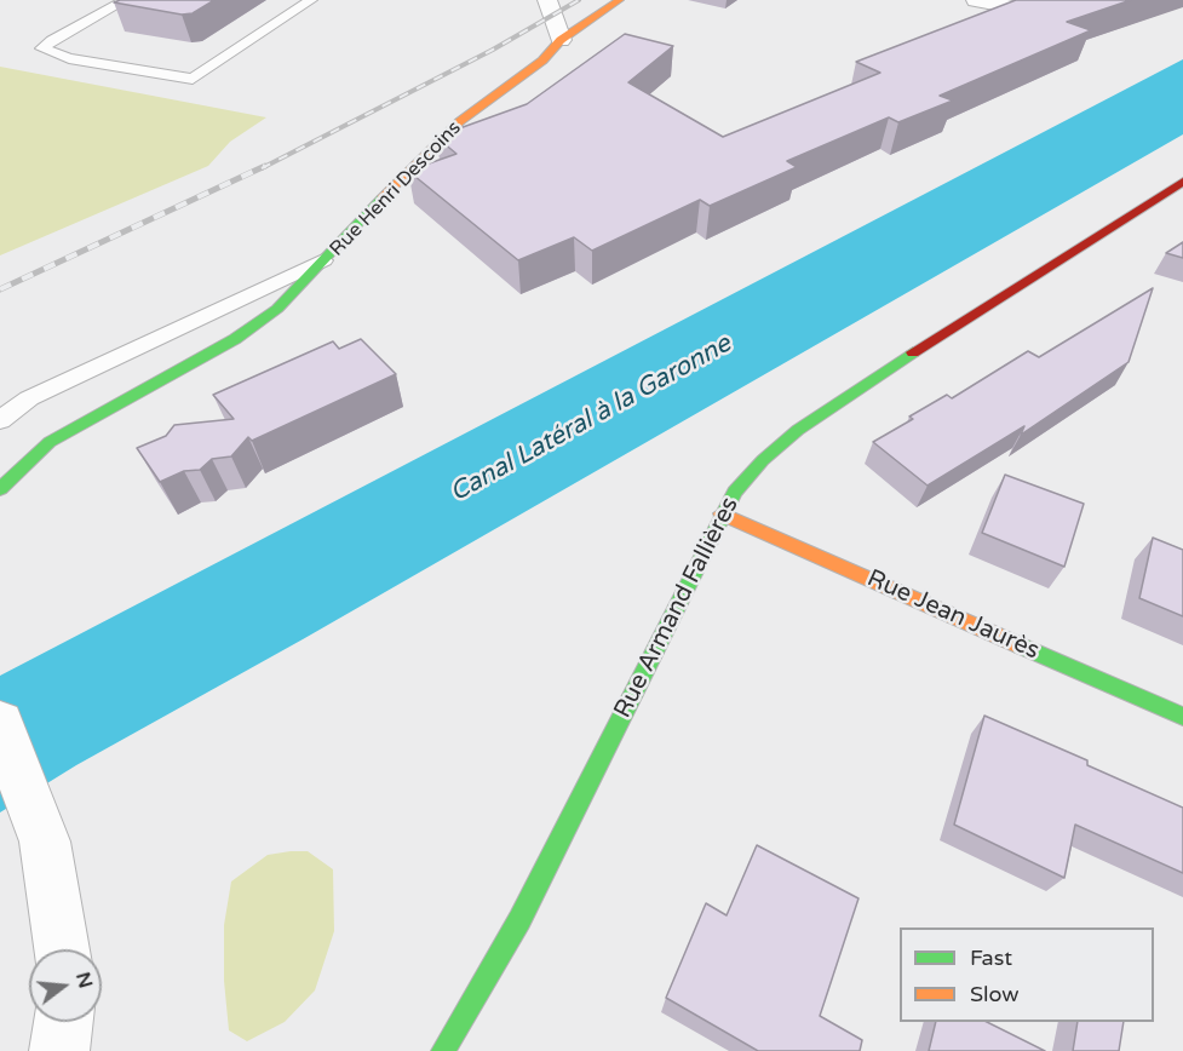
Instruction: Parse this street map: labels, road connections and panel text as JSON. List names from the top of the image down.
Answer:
{
  "streets": {
    "street": ["Rue Henri Descoins", "Rue Armand Fallières", "Rue Jean Jaurès"]
  },
  "crossings": [
    ["Rue Armand Fallières", "Rue Jean Jaurès"]
  ],
  "water": ["Canal Latéral à la Garonne"],
  "legend": ["Fast", "Slow"],
  "north": "right"
}
